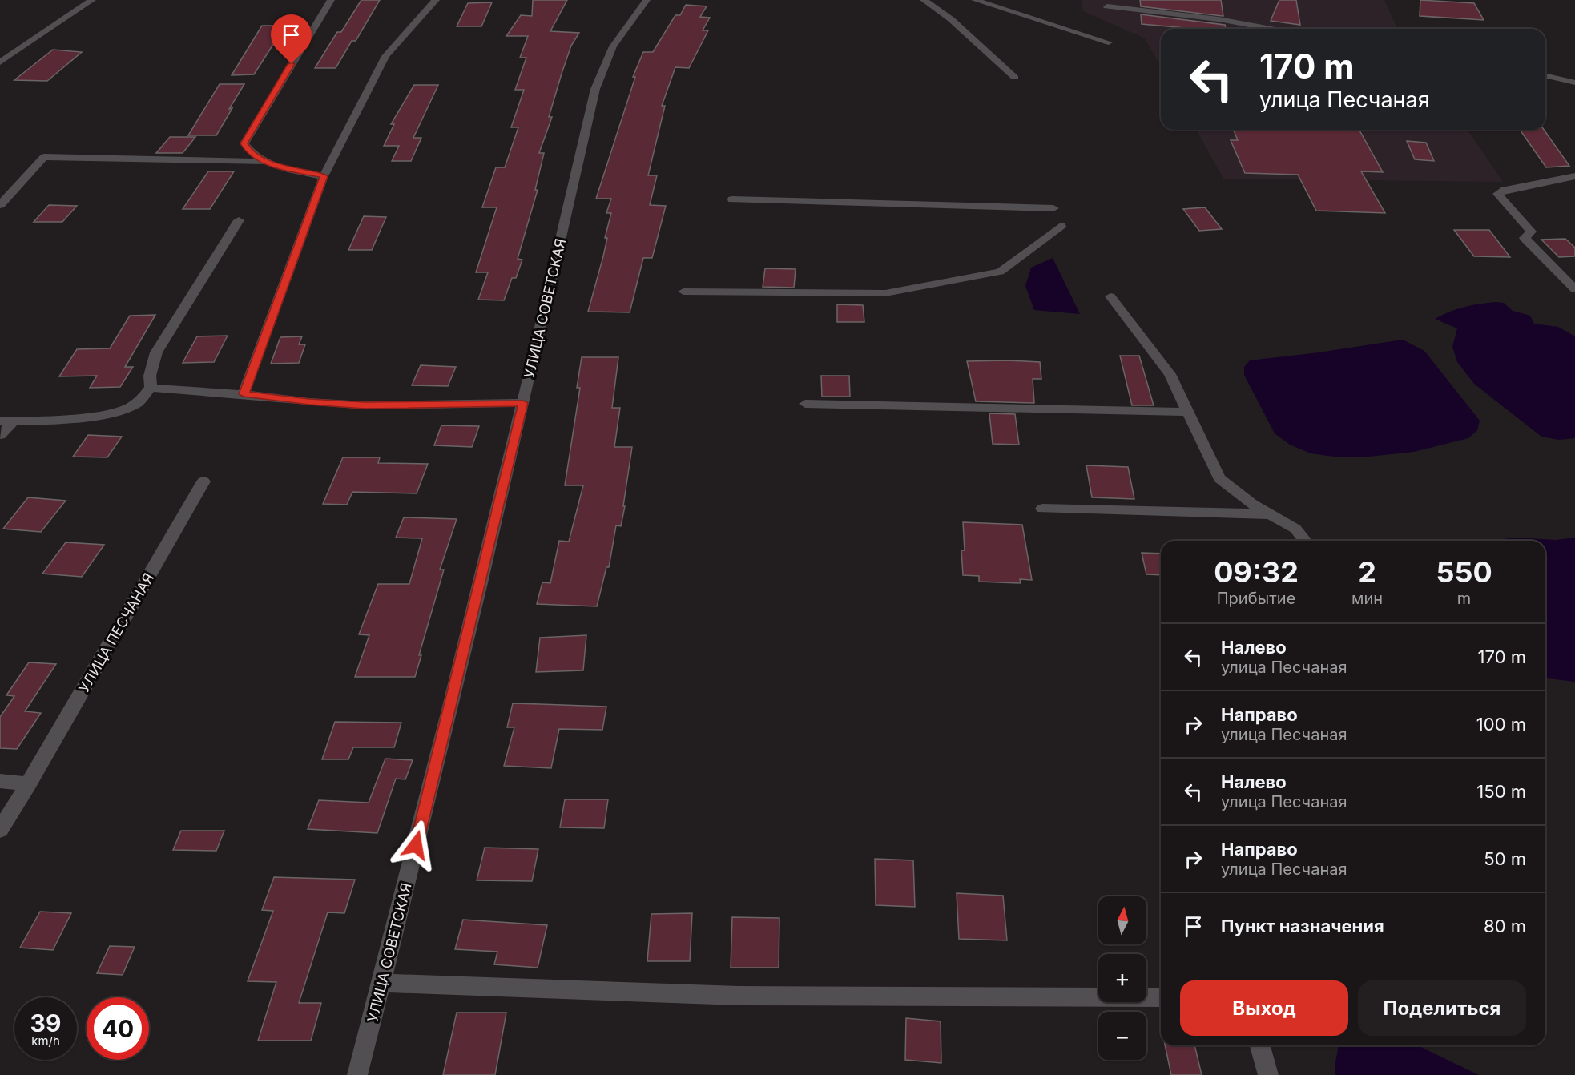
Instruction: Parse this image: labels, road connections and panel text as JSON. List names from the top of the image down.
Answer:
{
  "streets": {
    "street": ["УЛИЦА СОВЕТСКАЯ", "УЛИЦА ПЕСЧАНАЯ"]
  },
  "north": "top",
  "page": {
    "turn": ["170 m", "улица Песчаная"],
    "eta": [
      "09:32",
      "Прибытие",
      "2",
      "мин",
      "550",
      "m"
    ],
    "list": [
      {
        "name": "Налево",
        "note": "улица Песчаная",
        "value": "170 m"
      },
      {
        "name": "Направо",
        "note": "улица Песчаная",
        "value": "100 m"
      },
      {
        "name": "Налево",
        "note": "улица Песчаная",
        "value": "150 m"
      },
      {
        "name": "Направо",
        "note": "улица Песчаная",
        "value": "50 m"
      },
      {
        "name": "Пункт назначения",
        "value": "80 m"
      }
    ],
    "map_buttons": ["+", "−"],
    "buttons": ["Выход", "Поделиться"],
    "speed": "39 km/h",
    "limit": "40"
  }
}
